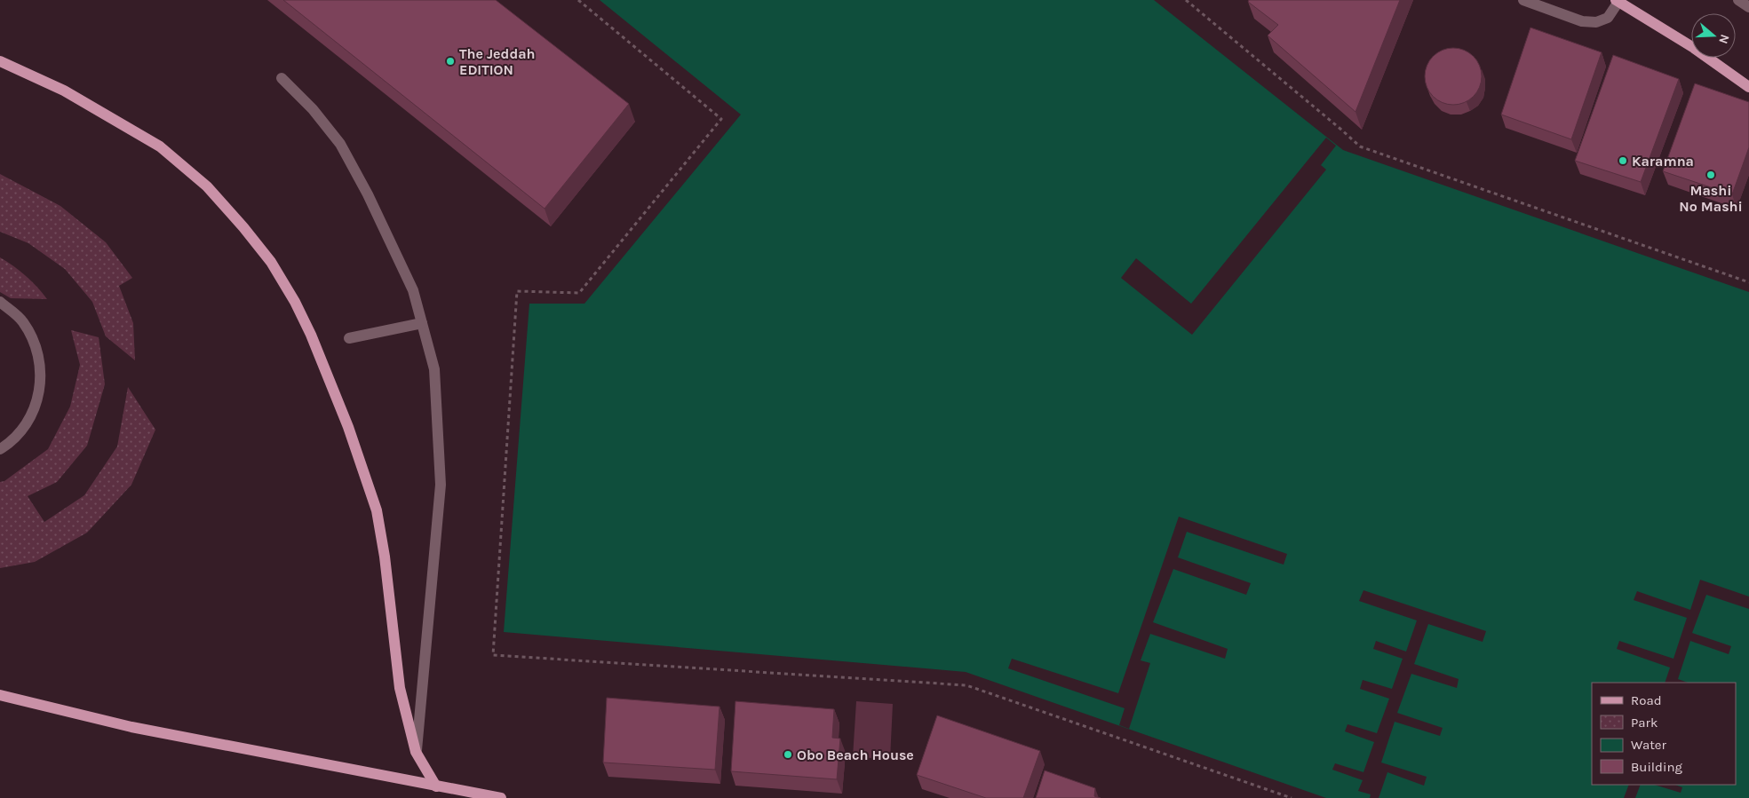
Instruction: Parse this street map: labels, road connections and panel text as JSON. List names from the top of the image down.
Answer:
{
  "places": [
    "The Jeddah EDITION",
    "Karamna",
    "Mashi No Mashi",
    "Obo Beach House"
  ],
  "legend": [
    "Road",
    "Park",
    "Water",
    "Building"
  ],
  "north": "right"
}
